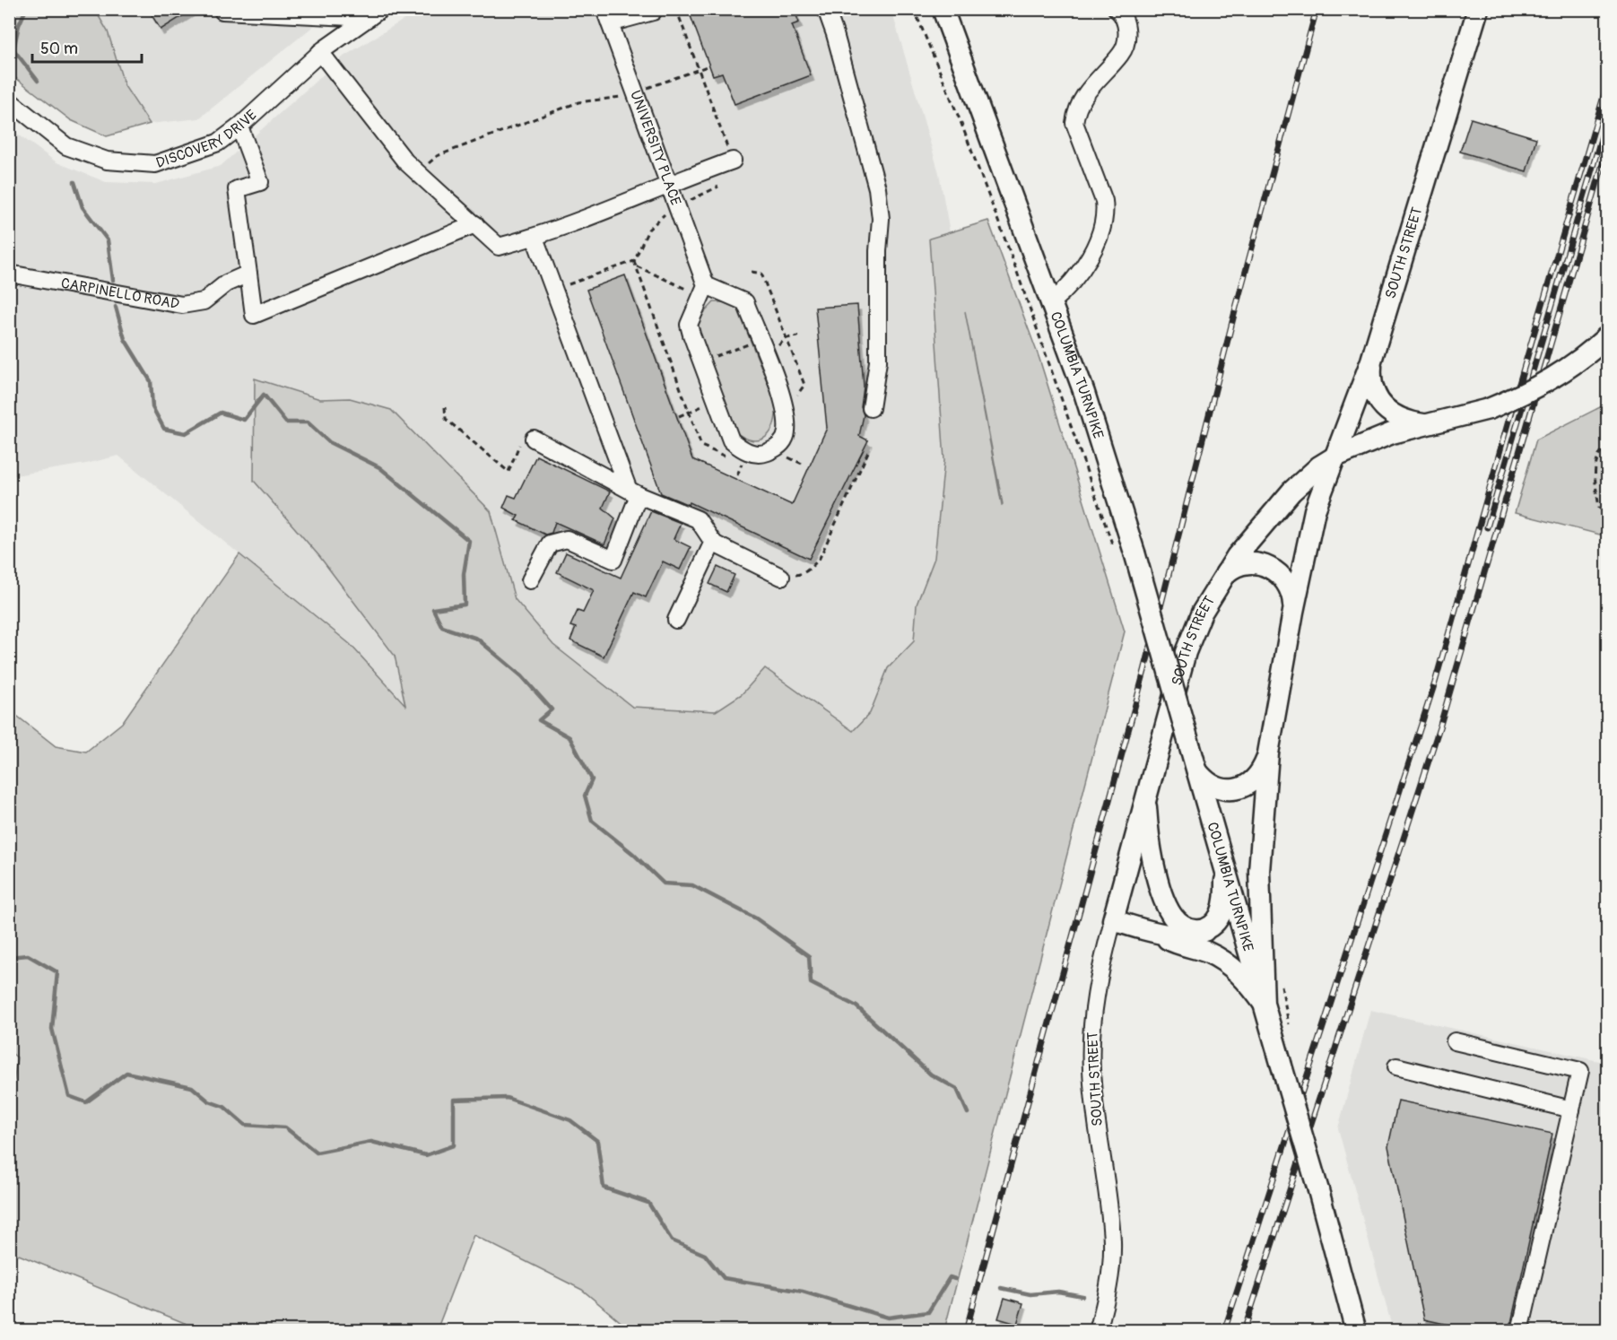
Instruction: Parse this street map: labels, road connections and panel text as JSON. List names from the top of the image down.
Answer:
{
  "streets": {
    "main road": ["SOUTH STREET", "COLUMBIA TURNPIKE"],
    "street": ["DISCOVERY DRIVE", "UNIVERSITY PLACE", "CARPINELLO ROAD"]
  },
  "scale_bar": "50 m"
}
